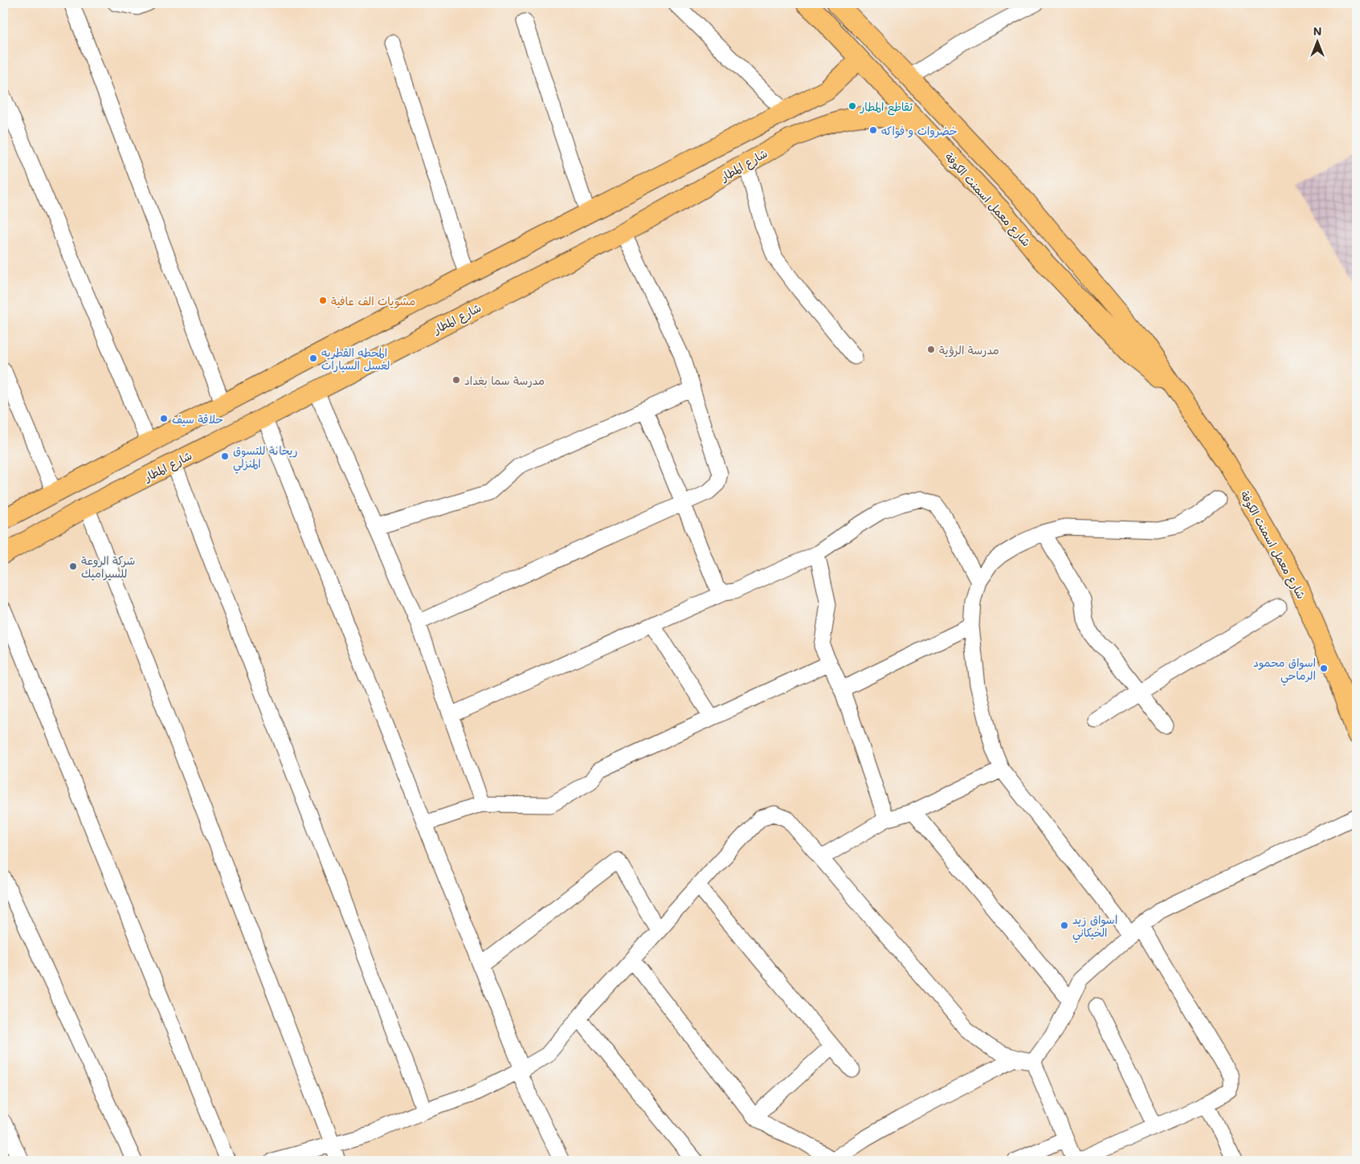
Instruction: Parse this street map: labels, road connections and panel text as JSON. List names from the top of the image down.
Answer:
{
  "streets": {
    "main road": ["شارع المطار", "شارع معمل اسمنت الكوفة"]
  },
  "crossings": [
    ["شارع المطار", "شارع معمل اسمنت الكوفة"]
  ],
  "places": [
    "تقاطع المطار",
    "خضروات و فواكه",
    "مشويات الف عافية",
    "مدرسة الرؤية",
    "المحطه القطريه لغسل السيارات",
    "مدرسة سما بغداد",
    "حلاقة سيف",
    "ريحانة للتسوق المنزلي",
    "شركة الروعة للسيراميك",
    "اسواق محمود الرماحي",
    "اسواق زيد الخيكاني"
  ],
  "north": "top"
}
